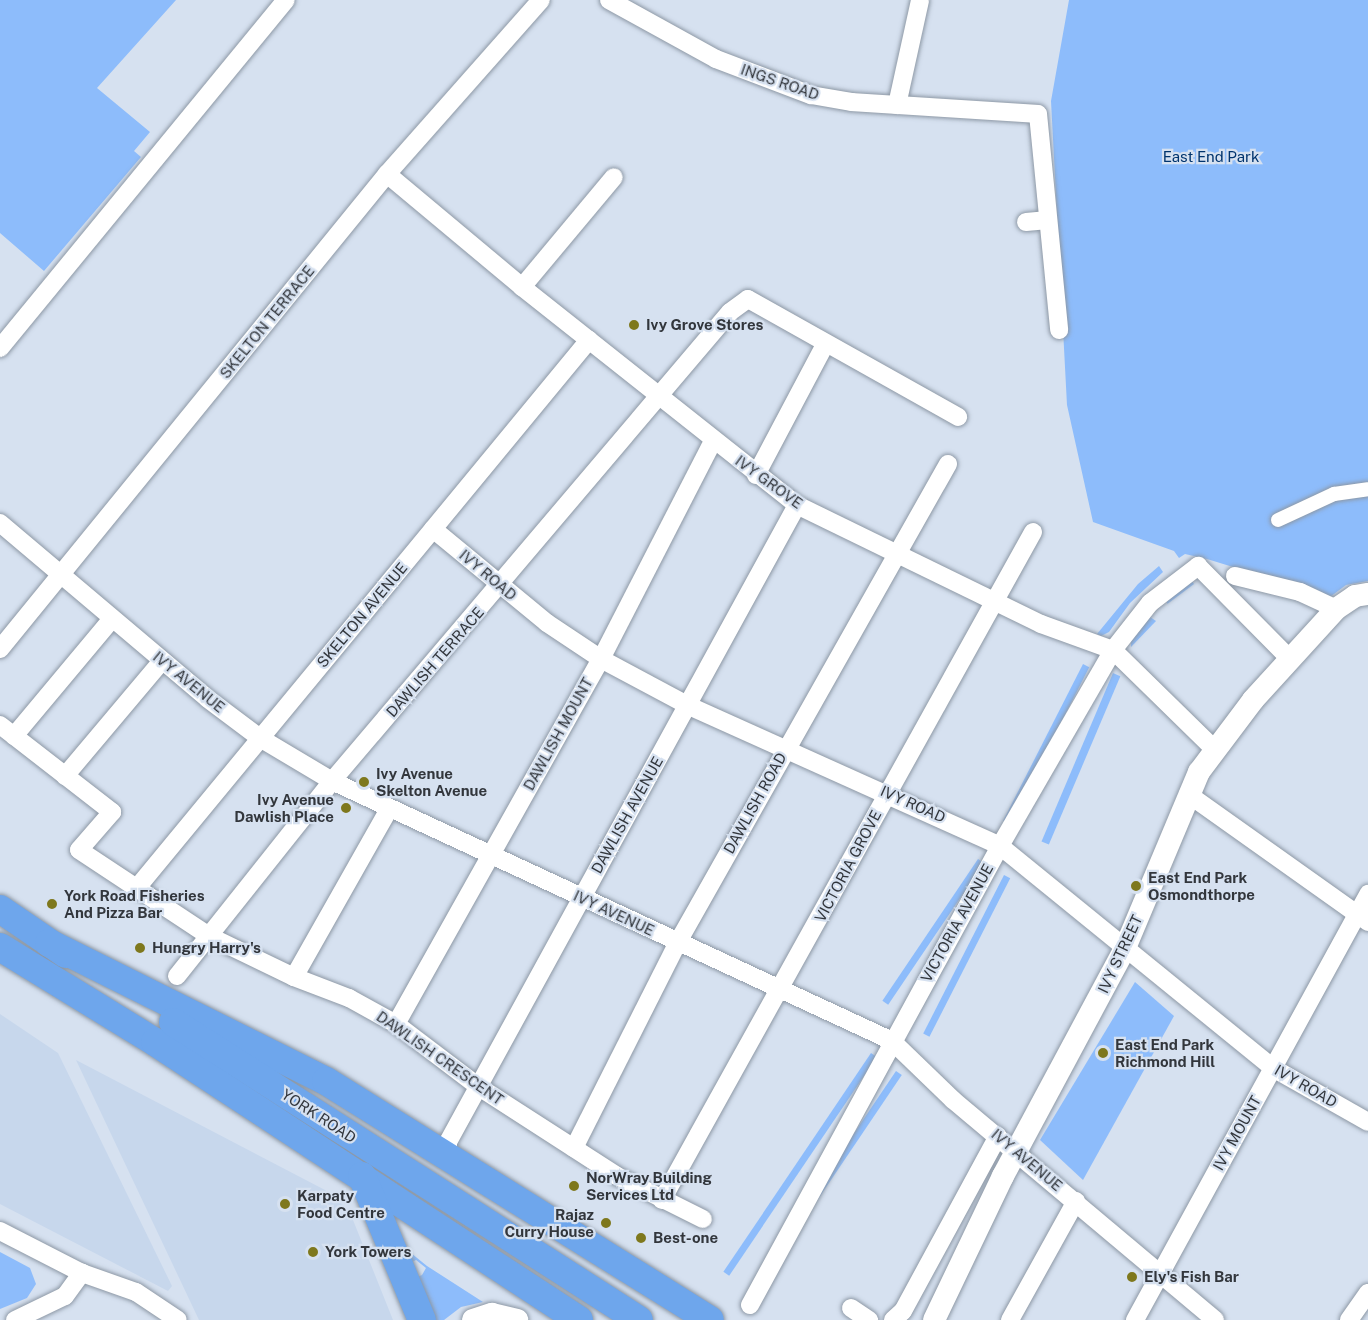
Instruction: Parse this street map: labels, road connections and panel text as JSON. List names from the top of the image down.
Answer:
{
  "streets": {
    "highway": ["YORK ROAD"],
    "street": [
      "INGS ROAD",
      "SKELTON TERRACE",
      "IVY GROVE",
      "IVY ROAD",
      "SKELTON AVENUE",
      "DAWLISH TERRACE",
      "IVY AVENUE",
      "DAWLISH MOUNT",
      "DAWLISH ROAD",
      "DAWLISH AVENUE",
      "VICTORIA GROVE",
      "VICTORIA AVENUE",
      "IVY STREET",
      "DAWLISH CRESCENT",
      "IVY MOUNT"
    ]
  },
  "crossings": [
    ["SKELTON TERRACE", "IVY GROVE"],
    ["SKELTON TERRACE", "IVY AVENUE"],
    ["IVY GROVE", "SKELTON AVENUE"],
    ["IVY GROVE", "DAWLISH TERRACE"],
    ["IVY GROVE", "DAWLISH MOUNT"],
    ["IVY GROVE", "DAWLISH ROAD"],
    ["IVY GROVE", "DAWLISH AVENUE"],
    ["IVY GROVE", "VICTORIA GROVE"],
    ["IVY GROVE", "VICTORIA AVENUE"],
    ["IVY GROVE", "IVY STREET"],
    ["IVY ROAD", "SKELTON AVENUE"],
    ["IVY ROAD", "DAWLISH TERRACE"],
    ["IVY ROAD", "DAWLISH MOUNT"],
    ["IVY ROAD", "DAWLISH ROAD"],
    ["IVY ROAD", "DAWLISH AVENUE"],
    ["IVY ROAD", "VICTORIA GROVE"],
    ["IVY ROAD", "VICTORIA AVENUE"],
    ["IVY ROAD", "IVY STREET"],
    ["IVY ROAD", "IVY MOUNT"],
    ["SKELTON AVENUE", "IVY AVENUE"],
    ["SKELTON AVENUE", "DAWLISH CRESCENT"],
    ["DAWLISH TERRACE", "IVY AVENUE"],
    ["DAWLISH TERRACE", "DAWLISH CRESCENT"],
    ["IVY AVENUE", "DAWLISH MOUNT"],
    ["IVY AVENUE", "DAWLISH ROAD"],
    ["IVY AVENUE", "DAWLISH AVENUE"],
    ["IVY AVENUE", "VICTORIA GROVE"],
    ["IVY AVENUE", "VICTORIA AVENUE"],
    ["IVY AVENUE", "IVY STREET"],
    ["IVY AVENUE", "IVY MOUNT"],
    ["DAWLISH MOUNT", "DAWLISH CRESCENT"],
    ["DAWLISH ROAD", "DAWLISH CRESCENT"],
    ["DAWLISH AVENUE", "DAWLISH CRESCENT"],
    ["VICTORIA GROVE", "DAWLISH CRESCENT"],
    ["VICTORIA AVENUE", "IVY STREET"]
  ],
  "parks": ["East End Park"],
  "places": [
    "Ivy Grove Stores",
    "Ivy Avenue Skelton Avenue",
    "Ivy Avenue Dawlish Place",
    "East End Park Osmondthorpe",
    "York Road Fisheries And Pizza Bar",
    "Hungry Harry's",
    "East End Park Richmond Hill",
    "NorWray Building Services Ltd",
    "Karpaty Food Centre",
    "Rajaz Curry House",
    "Best-one",
    "York Towers",
    "Ely's Fish Bar"
  ]
}
